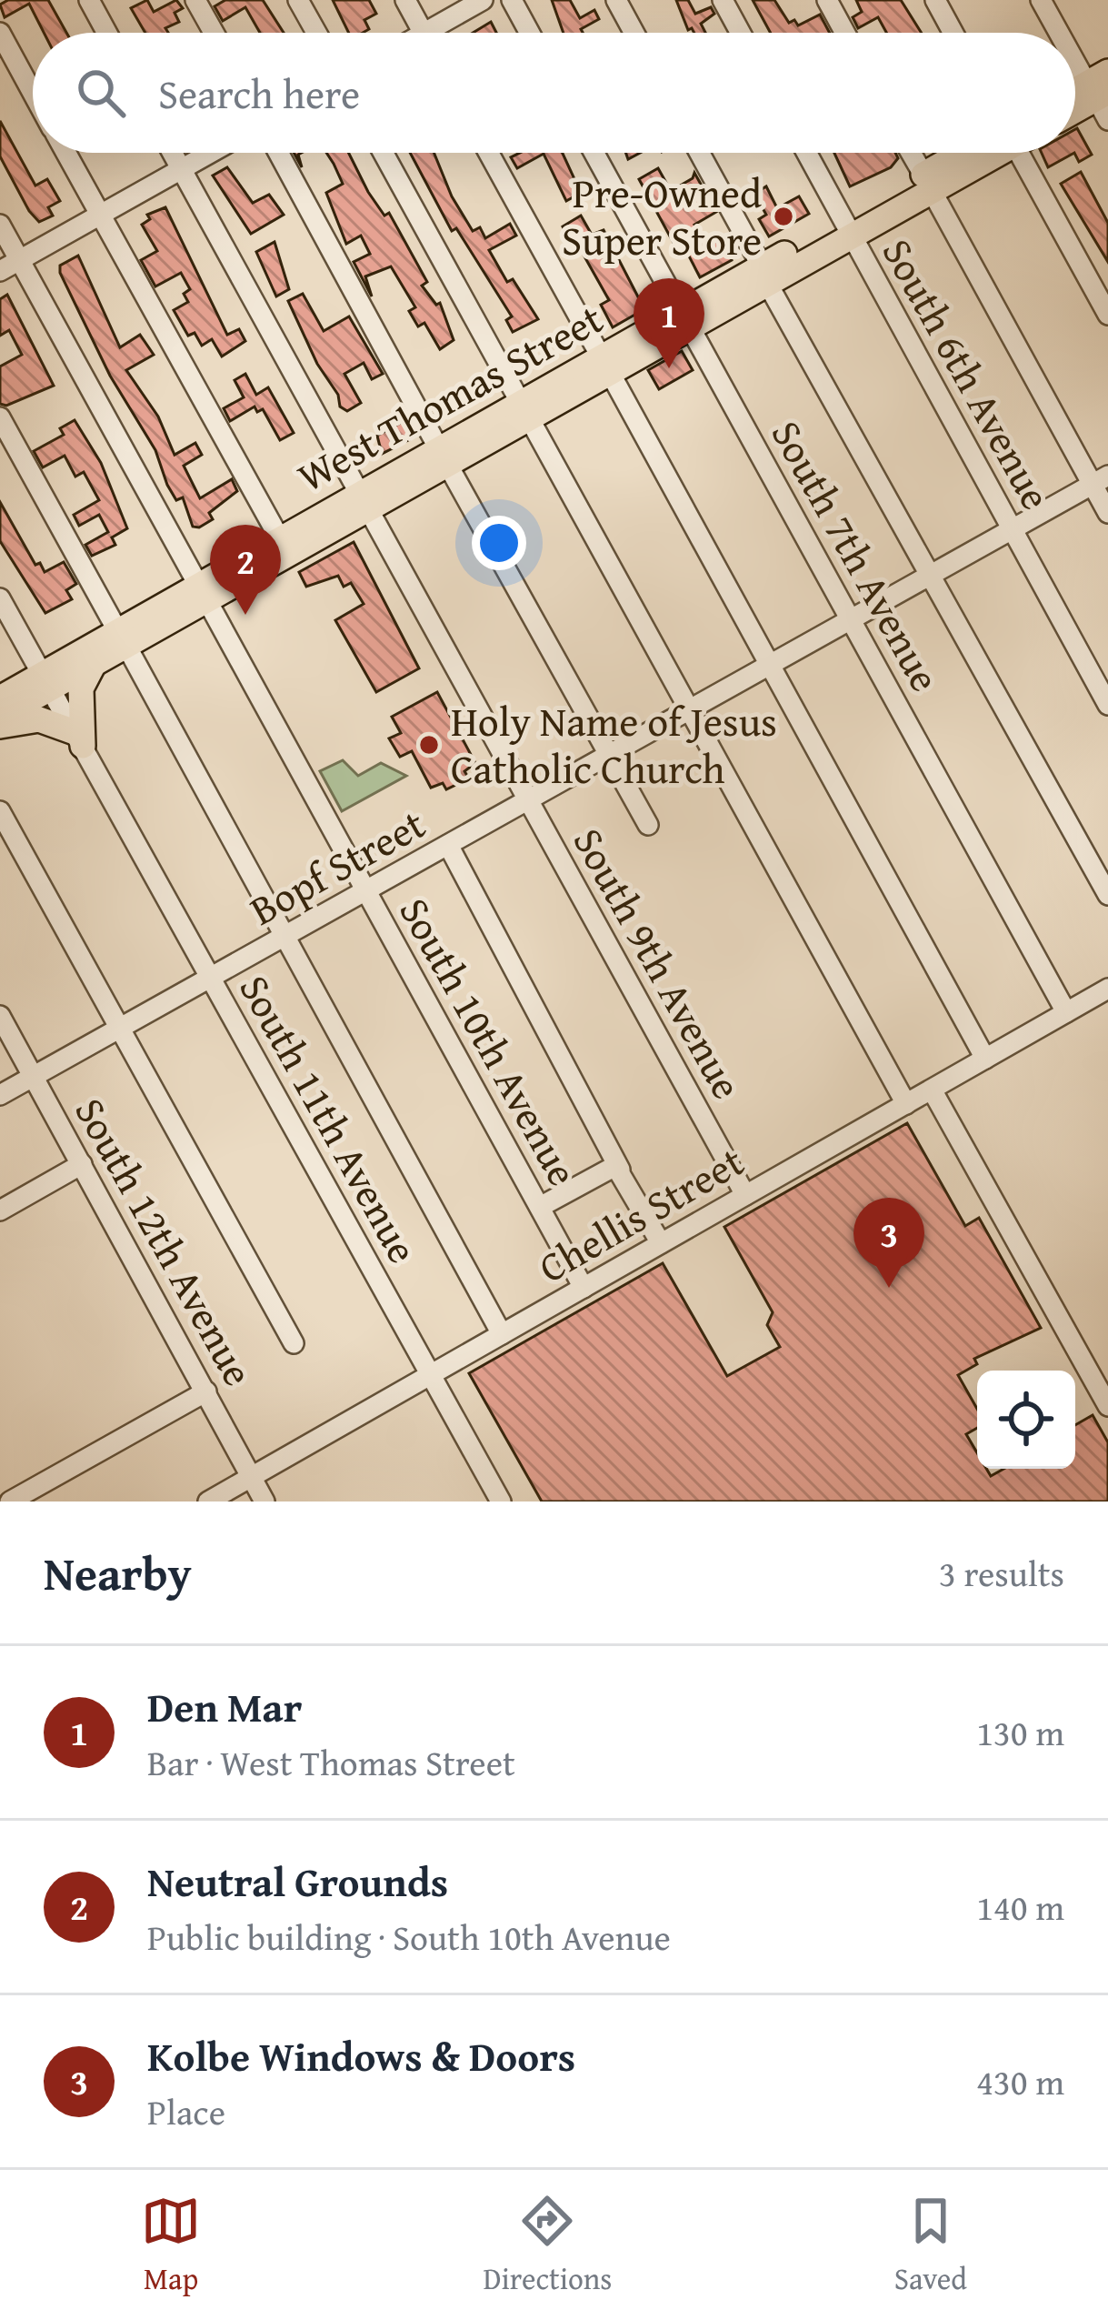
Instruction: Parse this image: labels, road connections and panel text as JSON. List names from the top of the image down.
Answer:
{
  "streets": {
    "main road": ["West Thomas Street"],
    "street": [
      "South 6th Avenue",
      "South 7th Avenue",
      "Bopf Street",
      "South 9th Avenue",
      "South 10th Avenue",
      "South 11th Avenue",
      "Chellis Street",
      "South 12th Avenue"
    ]
  },
  "crossings": [
    ["South 6th Avenue", "West Thomas Street"],
    ["South 6th Avenue", "Bopf Street"],
    ["West Thomas Street", "South 7th Avenue"],
    ["West Thomas Street", "South 9th Avenue"],
    ["West Thomas Street", "South 10th Avenue"],
    ["West Thomas Street", "South 11th Avenue"],
    ["South 7th Avenue", "Bopf Street"],
    ["South 7th Avenue", "Chellis Street"],
    ["Bopf Street", "South 9th Avenue"],
    ["Bopf Street", "South 10th Avenue"],
    ["Bopf Street", "South 11th Avenue"],
    ["Bopf Street", "South 12th Avenue"],
    ["South 9th Avenue", "Chellis Street"],
    ["South 10th Avenue", "Chellis Street"],
    ["South 11th Avenue", "Chellis Street"],
    ["Chellis Street", "South 12th Avenue"]
  ],
  "places": ["Pre-Owned Super Store", "Holy Name of Jesus Catholic Church"],
  "page": {
    "search": "Search here",
    "pins": ["1", "2", "3"],
    "heading": ["Nearby", "3 results"],
    "list": [
      {
        "mark": "1",
        "name": "Den Mar",
        "note": "Bar · West Thomas Street",
        "value": "130 m"
      },
      {
        "mark": "2",
        "name": "Neutral Grounds",
        "note": "Public building · South 10th Avenue",
        "value": "140 m"
      },
      {
        "mark": "3",
        "name": "Kolbe Windows & Doors",
        "note": "Place",
        "value": "430 m"
      }
    ],
    "nav": ["Map", "Directions", "Saved"]
  }
}
